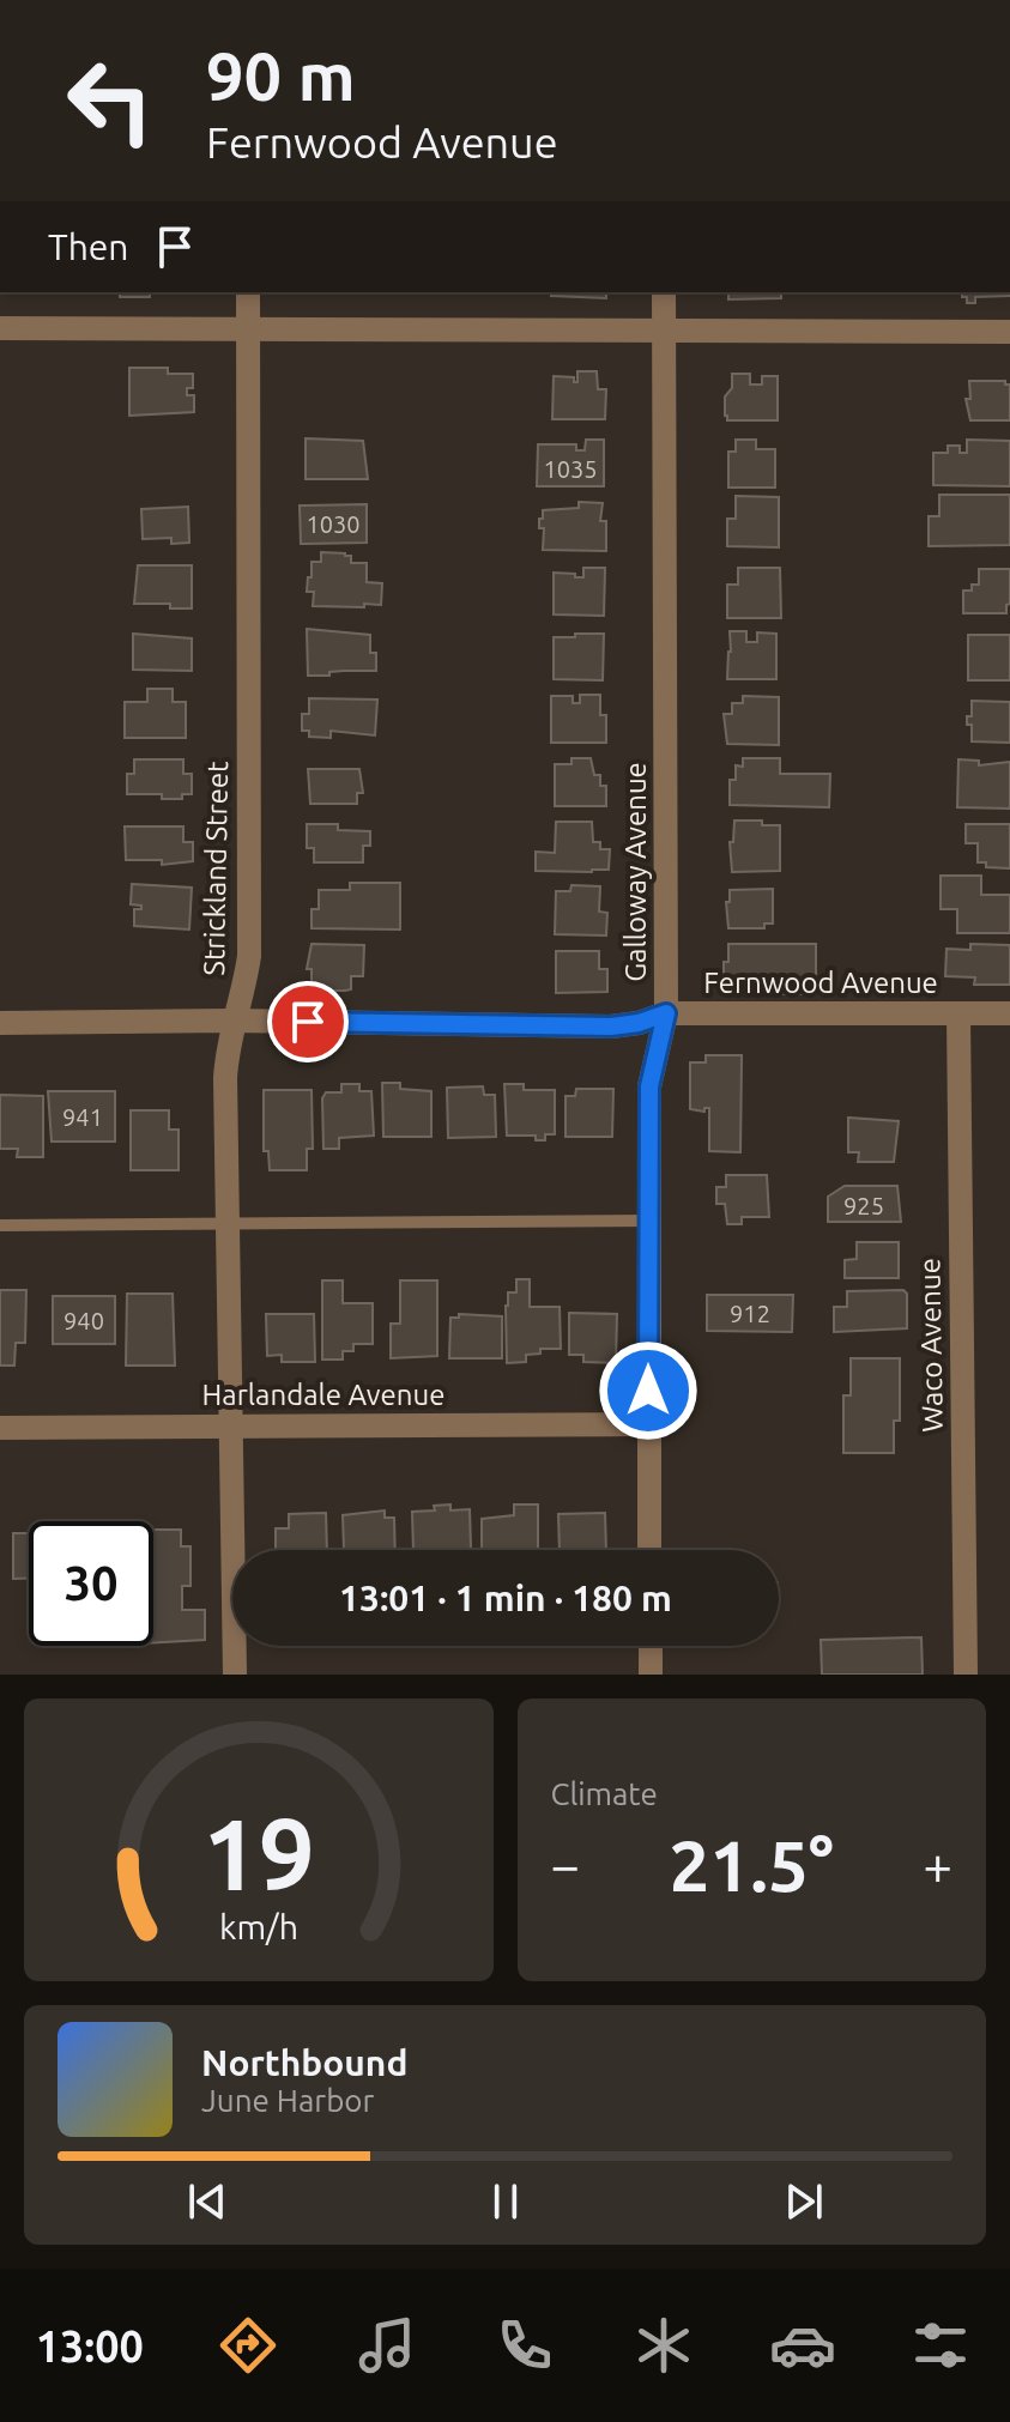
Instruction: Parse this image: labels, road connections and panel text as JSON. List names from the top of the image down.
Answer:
{
  "streets": {
    "street": [
      "Strickland Street",
      "Galloway Avenue",
      "Fernwood Avenue",
      "Waco Avenue",
      "Harlandale Avenue"
    ]
  },
  "crossings": [
    ["Strickland Street", "Fernwood Avenue"],
    ["Strickland Street", "Harlandale Avenue"],
    ["Galloway Avenue", "Fernwood Avenue"],
    ["Galloway Avenue", "Harlandale Avenue"],
    ["Fernwood Avenue", "Waco Avenue"]
  ],
  "house_numbers": [
    "1035",
    "1030",
    "941",
    "925",
    "912",
    "940"
  ],
  "page": {
    "turn": ["90 m", "Fernwood Avenue"],
    "then": "Then",
    "limit": "30",
    "trip": "13:01 · 1 min · 180 m",
    "tile": "Climate",
    "heat": ["−", "21.5°", "+"],
    "song": ["Northbound", "June Harbor"],
    "tabs": "13:00",
    "gauge": ["19", "km/h"]
  }
}
